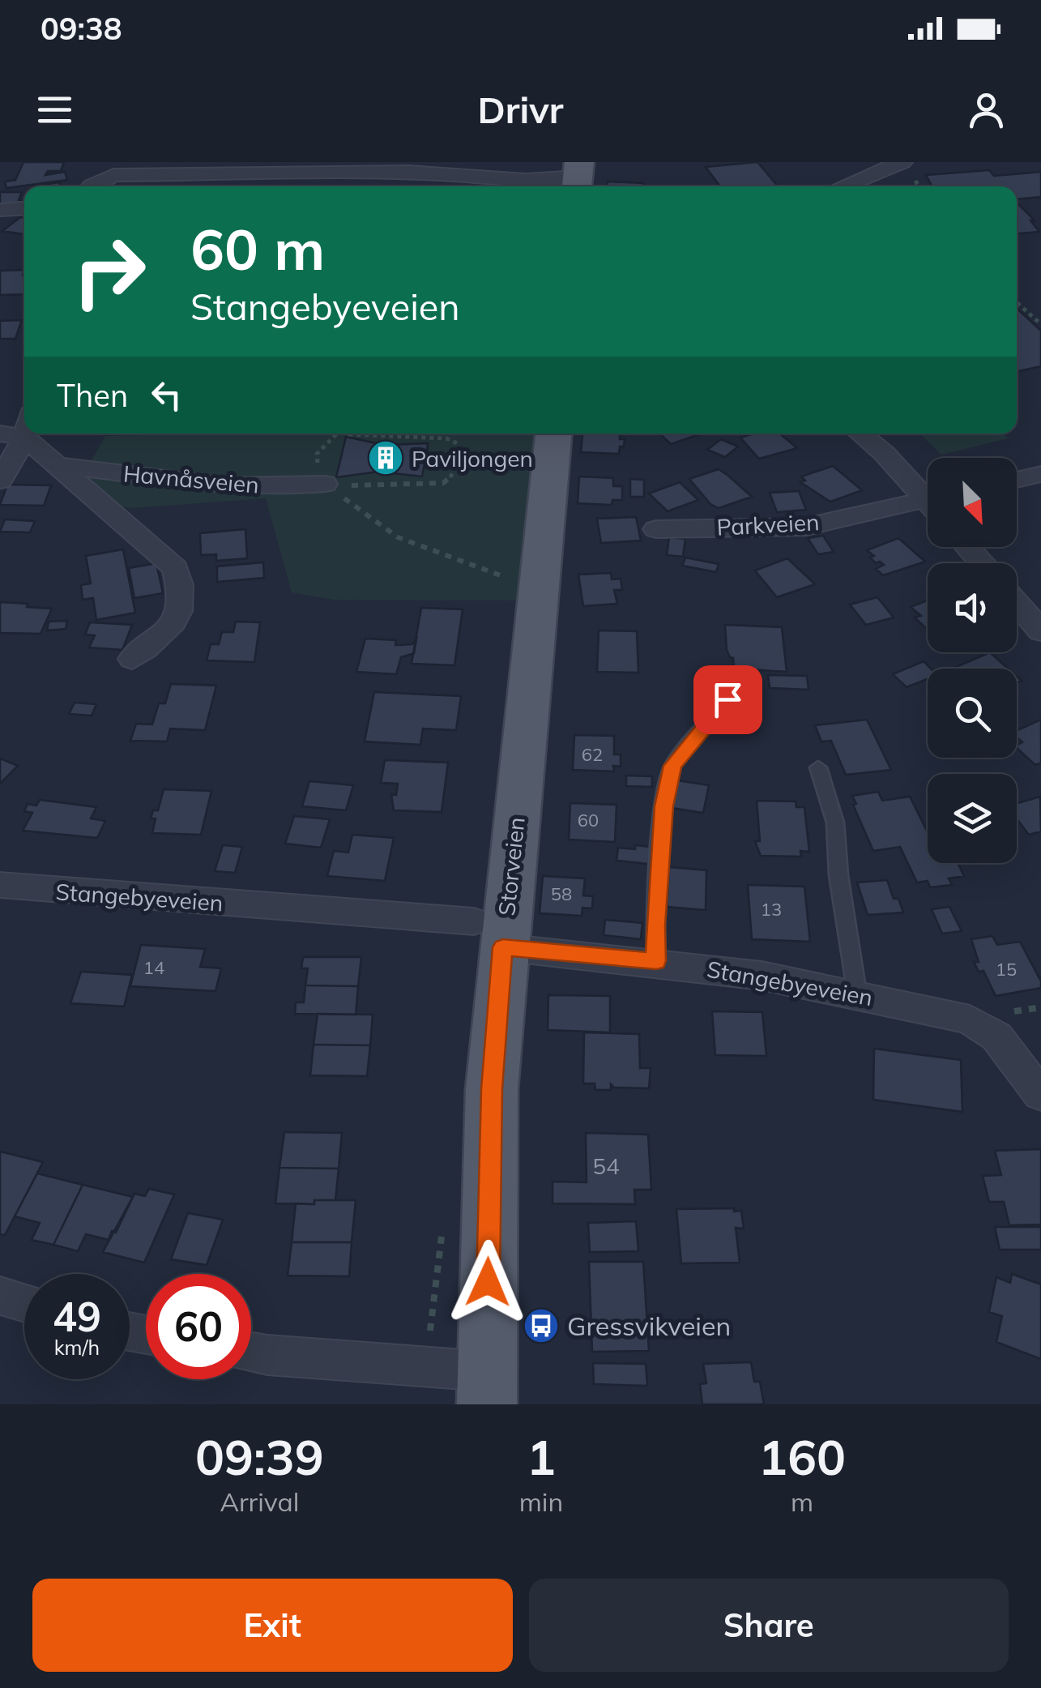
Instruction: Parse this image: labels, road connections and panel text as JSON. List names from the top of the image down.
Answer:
{
  "streets": {
    "main road": ["Storveien"],
    "street": ["Havnåsveien", "Parkveien", "Stangebyeveien"]
  },
  "crossings": [
    ["Storveien", "Stangebyeveien"]
  ],
  "places": {
    "building": ["Paviljongen"],
    "bus stop": ["Gressvikveien"]
  },
  "house_numbers": [
    "62",
    "60",
    "58",
    "13",
    "14",
    "15",
    "54"
  ],
  "north": "bottom right",
  "page": {
    "status": "09:38",
    "header": "Drivr",
    "turn": ["60 m", "Stangebyeveien"],
    "then": "Then",
    "speed": "49 km/h",
    "limit": "60",
    "eta": [
      "09:39",
      "Arrival",
      "1",
      "min",
      "160",
      "m"
    ],
    "buttons": ["Exit", "Share"]
  }
}
